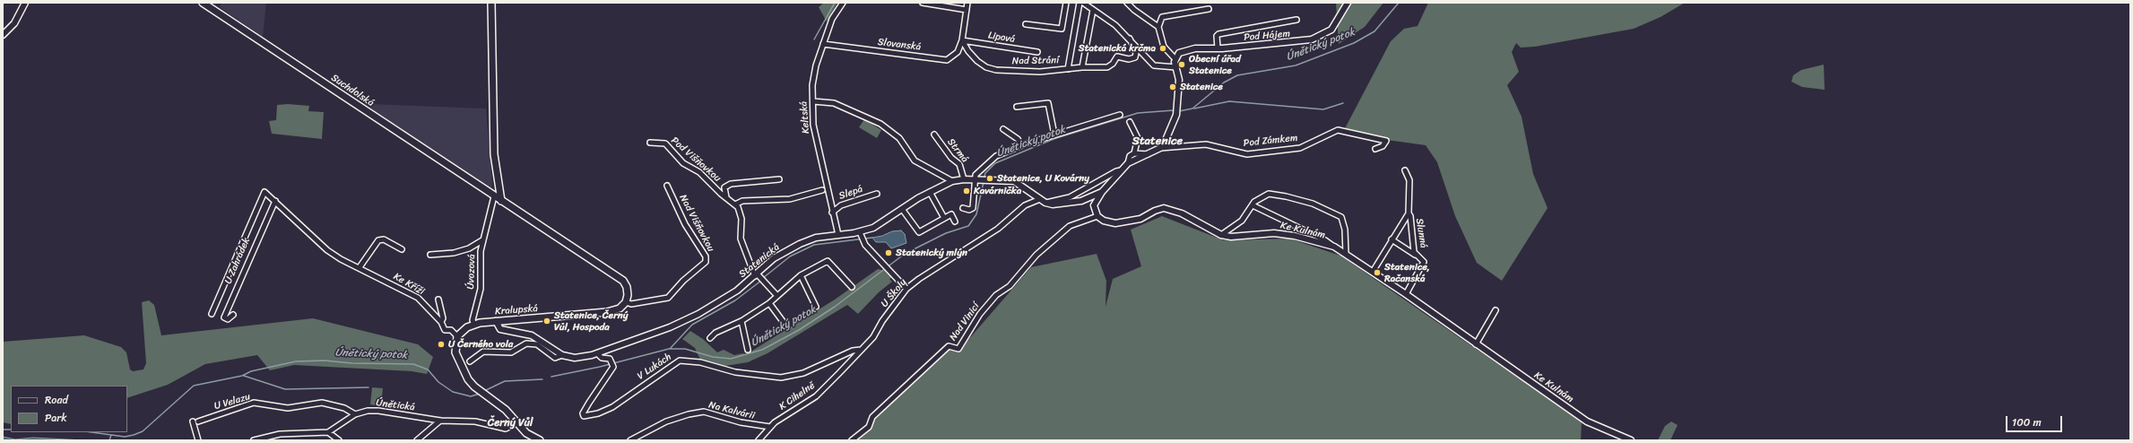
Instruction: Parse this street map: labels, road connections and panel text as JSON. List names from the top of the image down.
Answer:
{
  "streets": {
    "main road": ["Suchdolská", "Kralupská"],
    "street": [
      "Pod Hájem",
      "Lipová",
      "Slovanská",
      "Nad Strání",
      "Keltská",
      "Pod Zámkem",
      "Strmá",
      "Pod Višňovkou",
      "Slepá",
      "Nad Višňovkou",
      "Ke Kulnám",
      "Slunná",
      "U Zahrádek",
      "Statenická",
      "Úvozová",
      "Ke Kříži",
      "U Školy",
      "Nad Vinicí",
      "V Lukách",
      "K Cihelně",
      "U Velazu",
      "Únětická",
      "Na Kalvárii"
    ]
  },
  "crossings": [
    ["Lipová", "Slovanská"],
    ["Lipová", "Nad Strání"],
    ["Slovanská", "Nad Strání"],
    ["Slovanská", "Keltská"],
    ["Suchdolská", "Úvozová"],
    ["Keltská", "Slepá"],
    ["Keltská", "Statenická"],
    ["Strmá", "Statenická"],
    ["Nad Višňovkou", "Kralupská"],
    ["Ke Kulnám", "Slunná"],
    ["Ke Kulnám", "Nad Vinicí"],
    ["U Zahrádek", "Ke Kříži"],
    ["Statenická", "U Školy"],
    ["Statenická", "Kralupská"],
    ["Statenická", "V Lukách"],
    ["Úvozová", "Kralupská"],
    ["Ke Kříži", "Kralupská"],
    ["U Školy", "V Lukách"],
    ["U Školy", "K Cihelně"],
    ["V Lukách", "K Cihelně"],
    ["K Cihelně", "Na Kalvárii"],
    ["U Velazu", "Únětická"]
  ],
  "districts": ["Statenice", "Černý Vůl"],
  "water": ["Únětický potok"],
  "places": [
    "Statenická krčma",
    "Obecní úřad Statenice",
    "Statenice",
    "Statenice, U Kovárny",
    "Kavárnička",
    "Statenický mlýn",
    "Statenice, Račanská",
    "Statenice, Černý Vůl, Hospoda",
    "U Černého vola"
  ],
  "legend": ["Road", "Park"],
  "scale_bar": "100 m"
}
